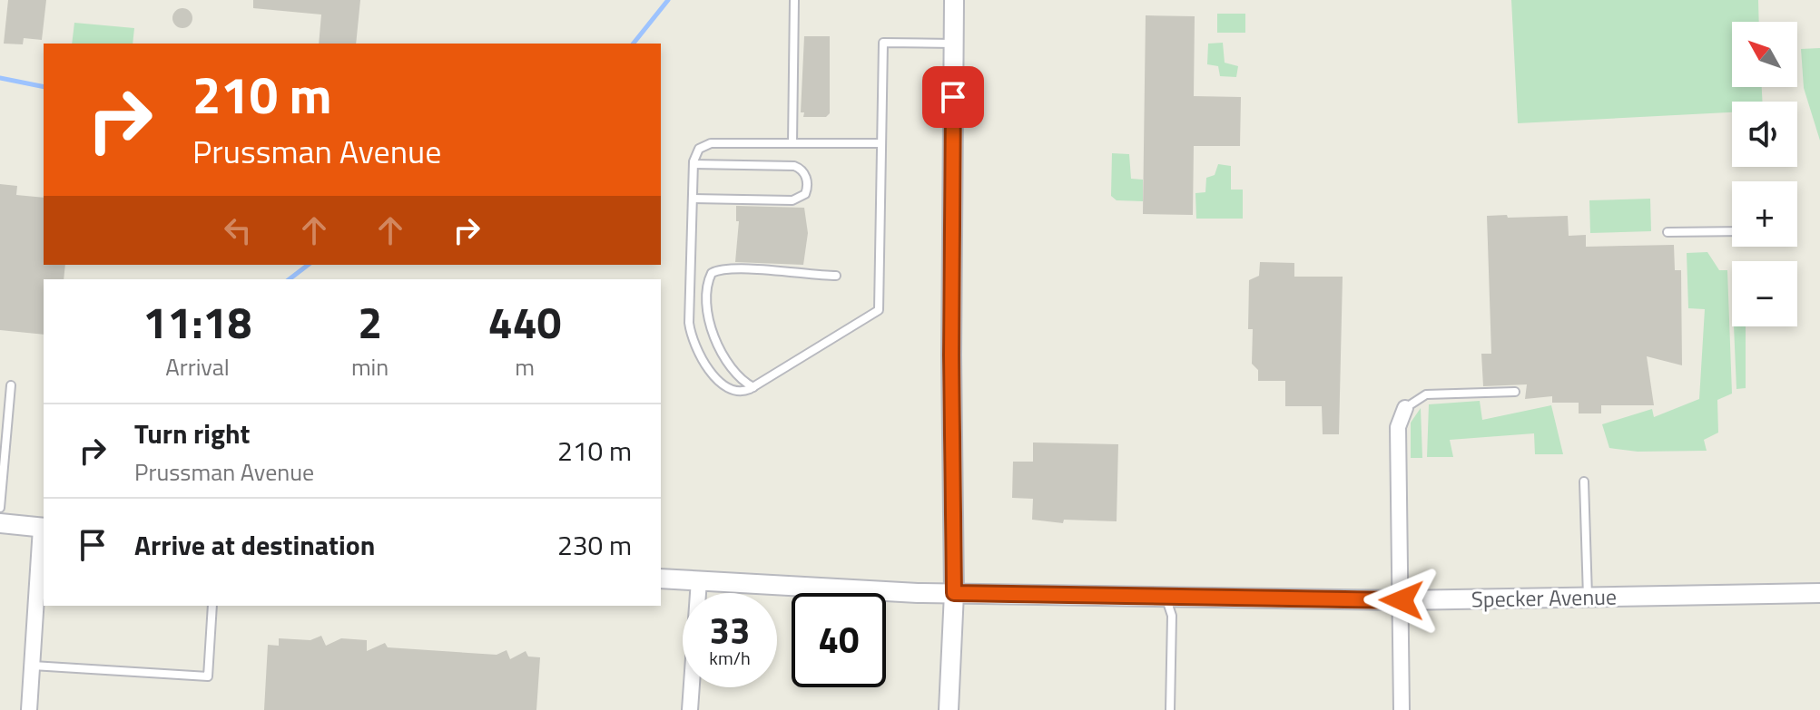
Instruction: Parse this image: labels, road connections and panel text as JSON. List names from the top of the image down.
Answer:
{
  "streets": {
    "street": ["Specker Avenue"]
  },
  "north": "top left",
  "page": {
    "map_buttons": ["+", "−"],
    "turn": ["210 m", "Prussman Avenue"],
    "eta": [
      "11:18",
      "Arrival",
      "2",
      "min",
      "440",
      "m"
    ],
    "list": [
      {
        "name": "Turn right",
        "note": "Prussman Avenue",
        "value": "210 m"
      },
      {
        "name": "Arrive at destination",
        "value": "230 m"
      }
    ],
    "speed": "33 km/h",
    "limit": "40"
  }
}
